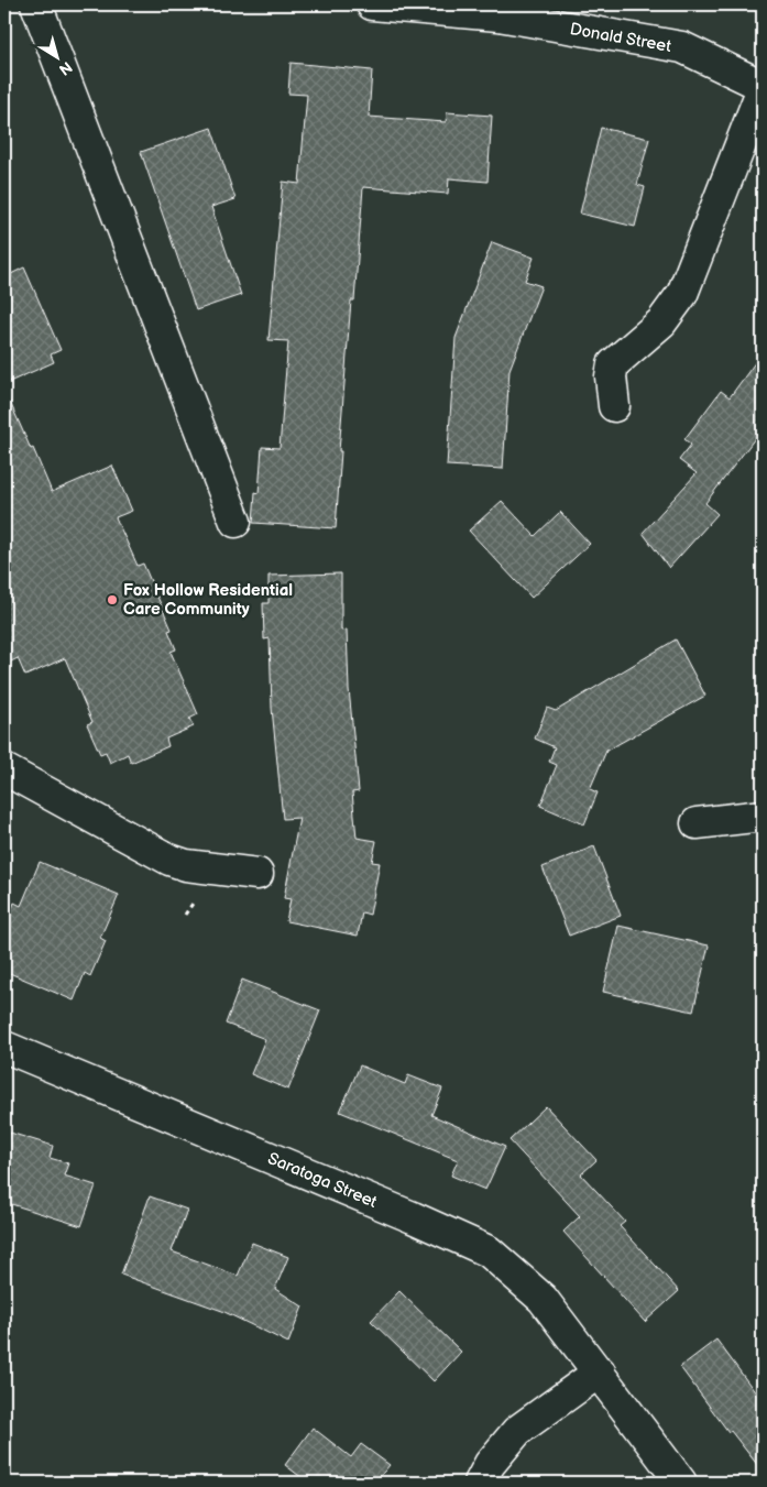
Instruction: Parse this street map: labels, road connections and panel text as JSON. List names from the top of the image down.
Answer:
{
  "streets": {
    "street": ["Donald Street", "Saratoga Street"]
  },
  "places": ["Fox Hollow Residential Care Community"],
  "north": "bottom right"
}
